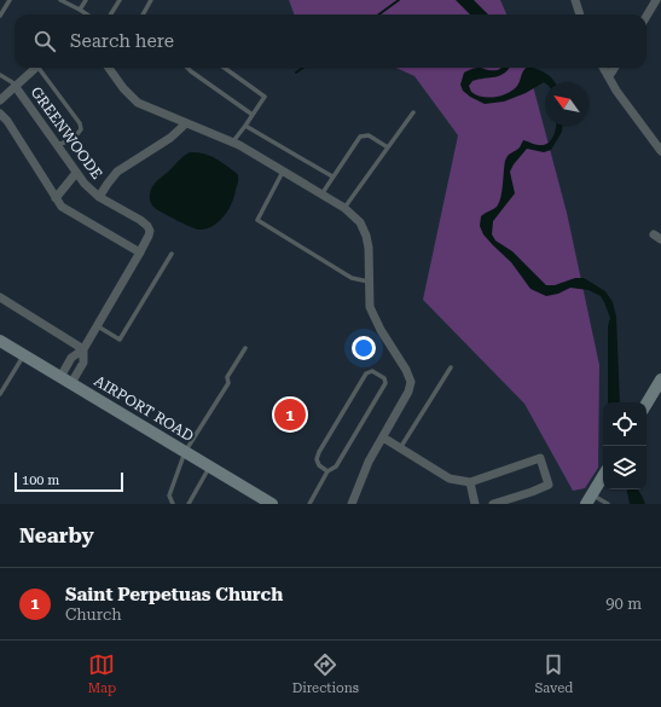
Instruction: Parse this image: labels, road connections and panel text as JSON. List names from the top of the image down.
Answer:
{
  "streets": {
    "street": ["GREENWOODE", "AIRPORT ROAD"]
  },
  "crossings": [
    ["GREENWOODE", "AIRPORT ROAD"]
  ],
  "scale_bar": "100 m",
  "north": "top left",
  "page": {
    "search": "Search here",
    "pins": "1",
    "scale": "100 m",
    "heading": "Nearby",
    "list": [
      {
        "mark": "1",
        "name": "Saint Perpetuas Church",
        "note": "Church",
        "value": "90 m"
      }
    ],
    "nav": ["Map", "Directions", "Saved"]
  }
}
